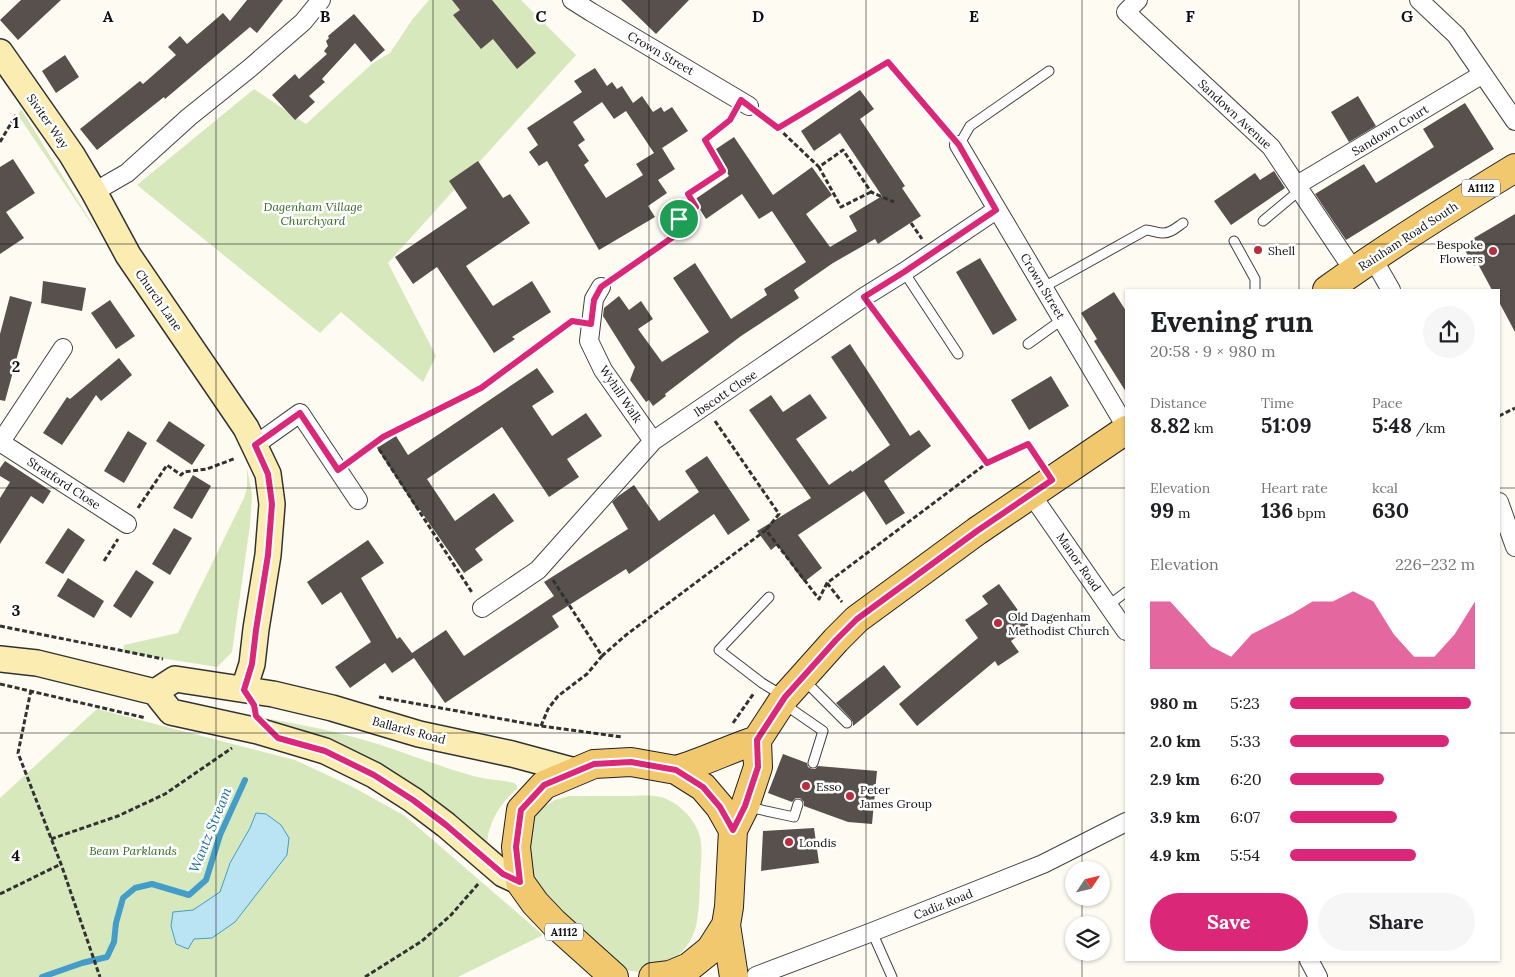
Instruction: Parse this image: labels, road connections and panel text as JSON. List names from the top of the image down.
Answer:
{
  "streets": {
    "main road": [
      "Siviter Way",
      "A1112",
      "Rainham Road South",
      "Church Lane",
      "Ballards Road"
    ],
    "street": [
      "Crown Street",
      "Sandown Avenue",
      "Sandown Court",
      "Ibscott Close",
      "Wyhill Walk",
      "Stratford Close",
      "Manor Road",
      "Cadiz Road"
    ]
  },
  "crossings": [
    ["Crown Street", "Ibscott Close"],
    ["Sandown Avenue", "Sandown Court"],
    ["Sandown Avenue", "Rainham Road South"],
    ["Siviter Way", "Church Lane"],
    ["A1112", "Ballards Road"],
    ["Church Lane", "Ballards Road"],
    ["Ibscott Close", "Wyhill Walk"]
  ],
  "water": ["Wantz Stream"],
  "parks": ["Dagenham Village Churchyard", "Beam Parklands"],
  "places": [
    "Shell",
    "Bespoke Flowers",
    "Old Dagenham Methodist Church",
    "Esso",
    "Peter James Group",
    "Londis"
  ],
  "north": "top right",
  "page": {
    "heading": ["Evening run", "20:58 · 9 × 980 m"],
    "stats": [
      ["Distance", "8.82 km"],
      ["Time", "51:09"],
      ["Pace", "5:48 /km"],
      ["Elevation", "99 m"],
      ["Heart rate", "136 bpm"],
      ["kcal", "630"]
    ],
    "chart": ["Elevation", "226–232 m"],
    "list": [
      {
        "name": "980 m",
        "note": "5:23"
      },
      {
        "name": "2.0 km",
        "note": "5:33"
      },
      {
        "name": "2.9 km",
        "note": "6:20"
      },
      {
        "name": "3.9 km",
        "note": "6:07"
      },
      {
        "name": "4.9 km",
        "note": "5:54"
      }
    ],
    "buttons": ["Save", "Share"]
  },
  "grid": {
    "columns": [
      "A",
      "B",
      "C",
      "D",
      "E",
      "F",
      "G"
    ],
    "rows": [
      "1",
      "2",
      "3",
      "4"
    ]
  }
}
